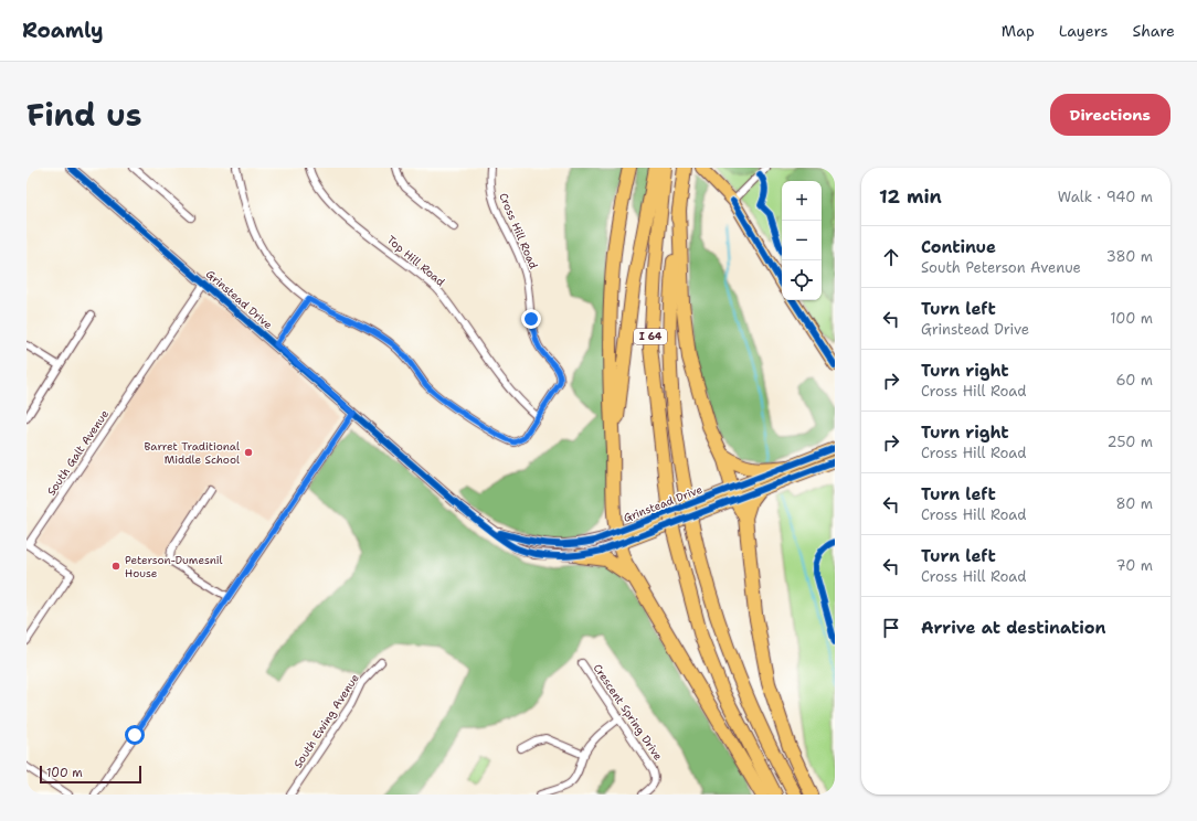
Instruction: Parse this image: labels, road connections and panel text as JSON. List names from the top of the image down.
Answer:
{
  "streets": {
    "highway": ["I 64"],
    "main road": ["Grinstead Drive"],
    "street": [
      "Cross Hill Road",
      "Top Hill Road",
      "South Galt Avenue",
      "Crescent Spring Drive",
      "South Ewing Avenue"
    ]
  },
  "crossings": [
    ["Cross Hill Road", "Top Hill Road"],
    ["Grinstead Drive", "South Galt Avenue"]
  ],
  "places": ["Barret Traditional Middle School", "Peterson-Dumesnil House"],
  "scale_bar": "100 m",
  "page": {
    "header": "Roamly",
    "nav": ["Map", "Layers", "Share"],
    "title": "Find us",
    "buttons": "Directions",
    "heading": ["12 min", "Walk · 940 m"],
    "map_buttons": ["+", "−"],
    "list": [
      ["Continue", "South Peterson Avenue", "380 m"],
      ["Turn left", "Grinstead Drive", "100 m"],
      ["Turn right", "Cross Hill Road", "60 m"],
      ["Turn right", "Cross Hill Road", "250 m"],
      ["Turn left", "Cross Hill Road", "80 m"],
      ["Turn left", "Cross Hill Road", "70 m"],
      "Arrive at destination"
    ],
    "scale": "100 m"
  }
}
